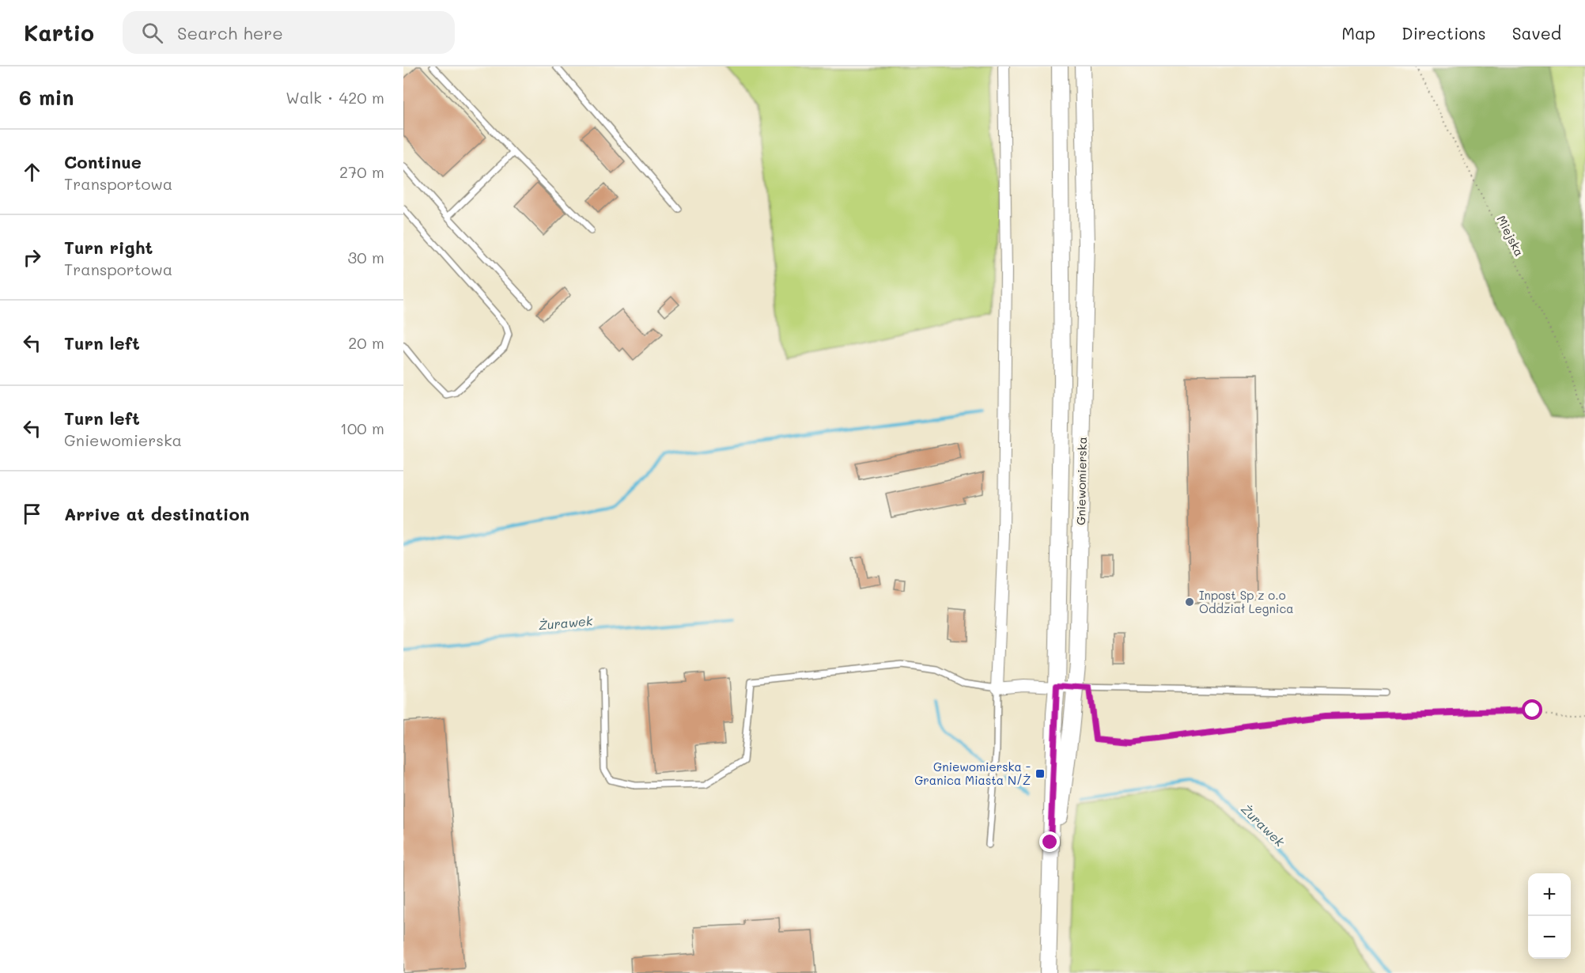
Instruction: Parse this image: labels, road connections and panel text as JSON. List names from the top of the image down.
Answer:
{
  "streets": {
    "street": ["Gniewomierska"],
    "path": ["Miejska"]
  },
  "water": ["Żurawek"],
  "places": {
    "other": ["Inpost Sp z o.o Oddział Legnica"],
    "transit": ["Gniewomierska - Granica Miasta N/Ż"]
  },
  "page": {
    "header": "Kartio",
    "search": "Search here",
    "nav": ["Map", "Directions", "Saved"],
    "heading": ["6 min", "Walk · 420 m"],
    "list": [
      ["Continue", "Transportowa", "270 m"],
      ["Turn right", "Transportowa", "30 m"],
      ["Turn left", "20 m"],
      ["Turn left", "Gniewomierska", "100 m"],
      "Arrive at destination"
    ],
    "map_buttons": ["+", "−"]
  }
}
